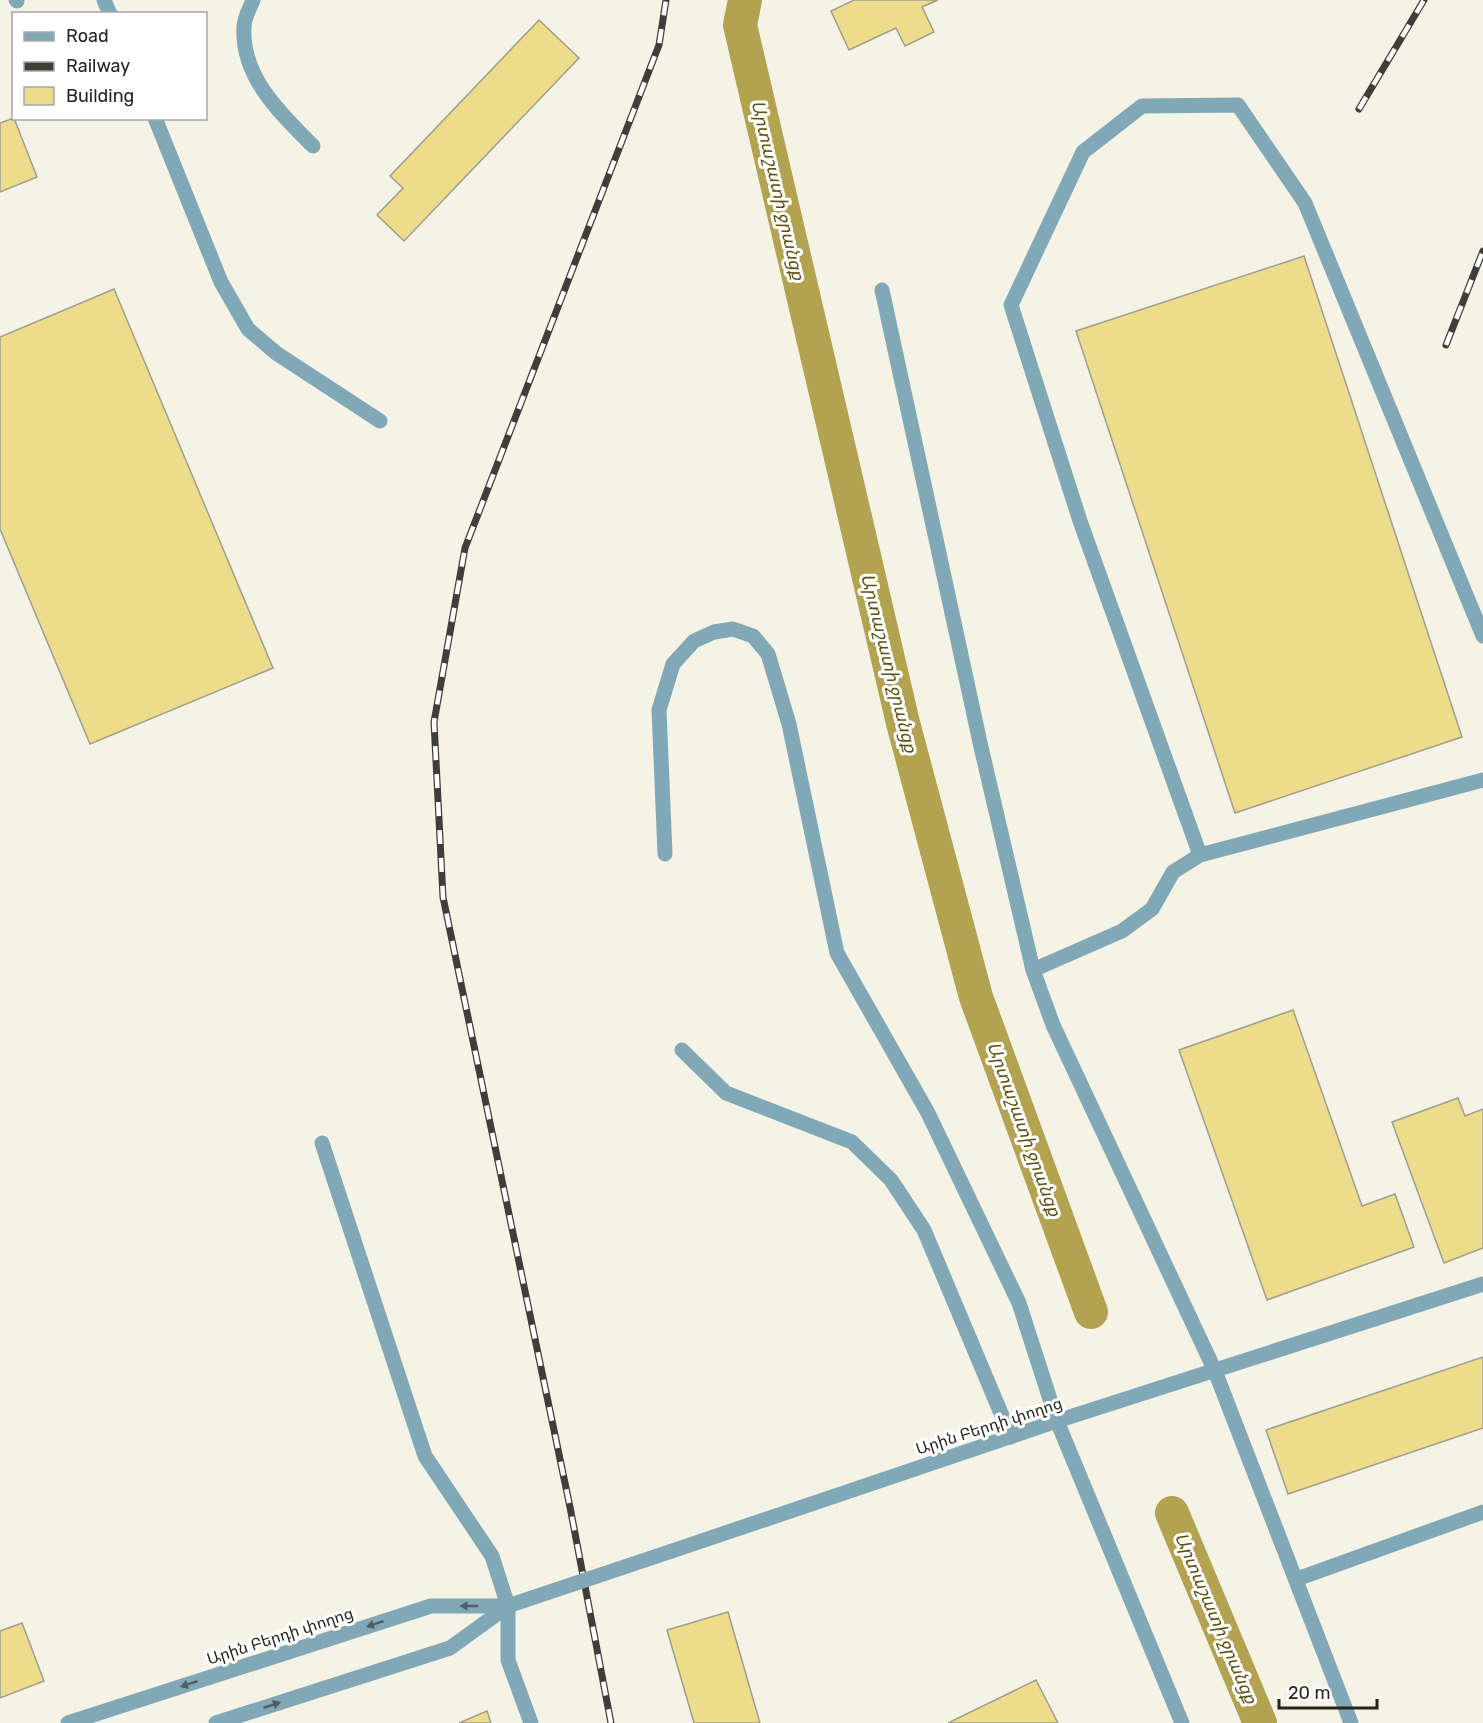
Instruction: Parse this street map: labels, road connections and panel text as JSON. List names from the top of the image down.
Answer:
{
  "streets": {
    "street": ["Արին Բերդի փողոց"]
  },
  "water": ["Արտաշատի ջրանցք"],
  "legend": ["Road", "Railway", "Building"],
  "scale_bar": "20 m"
}
